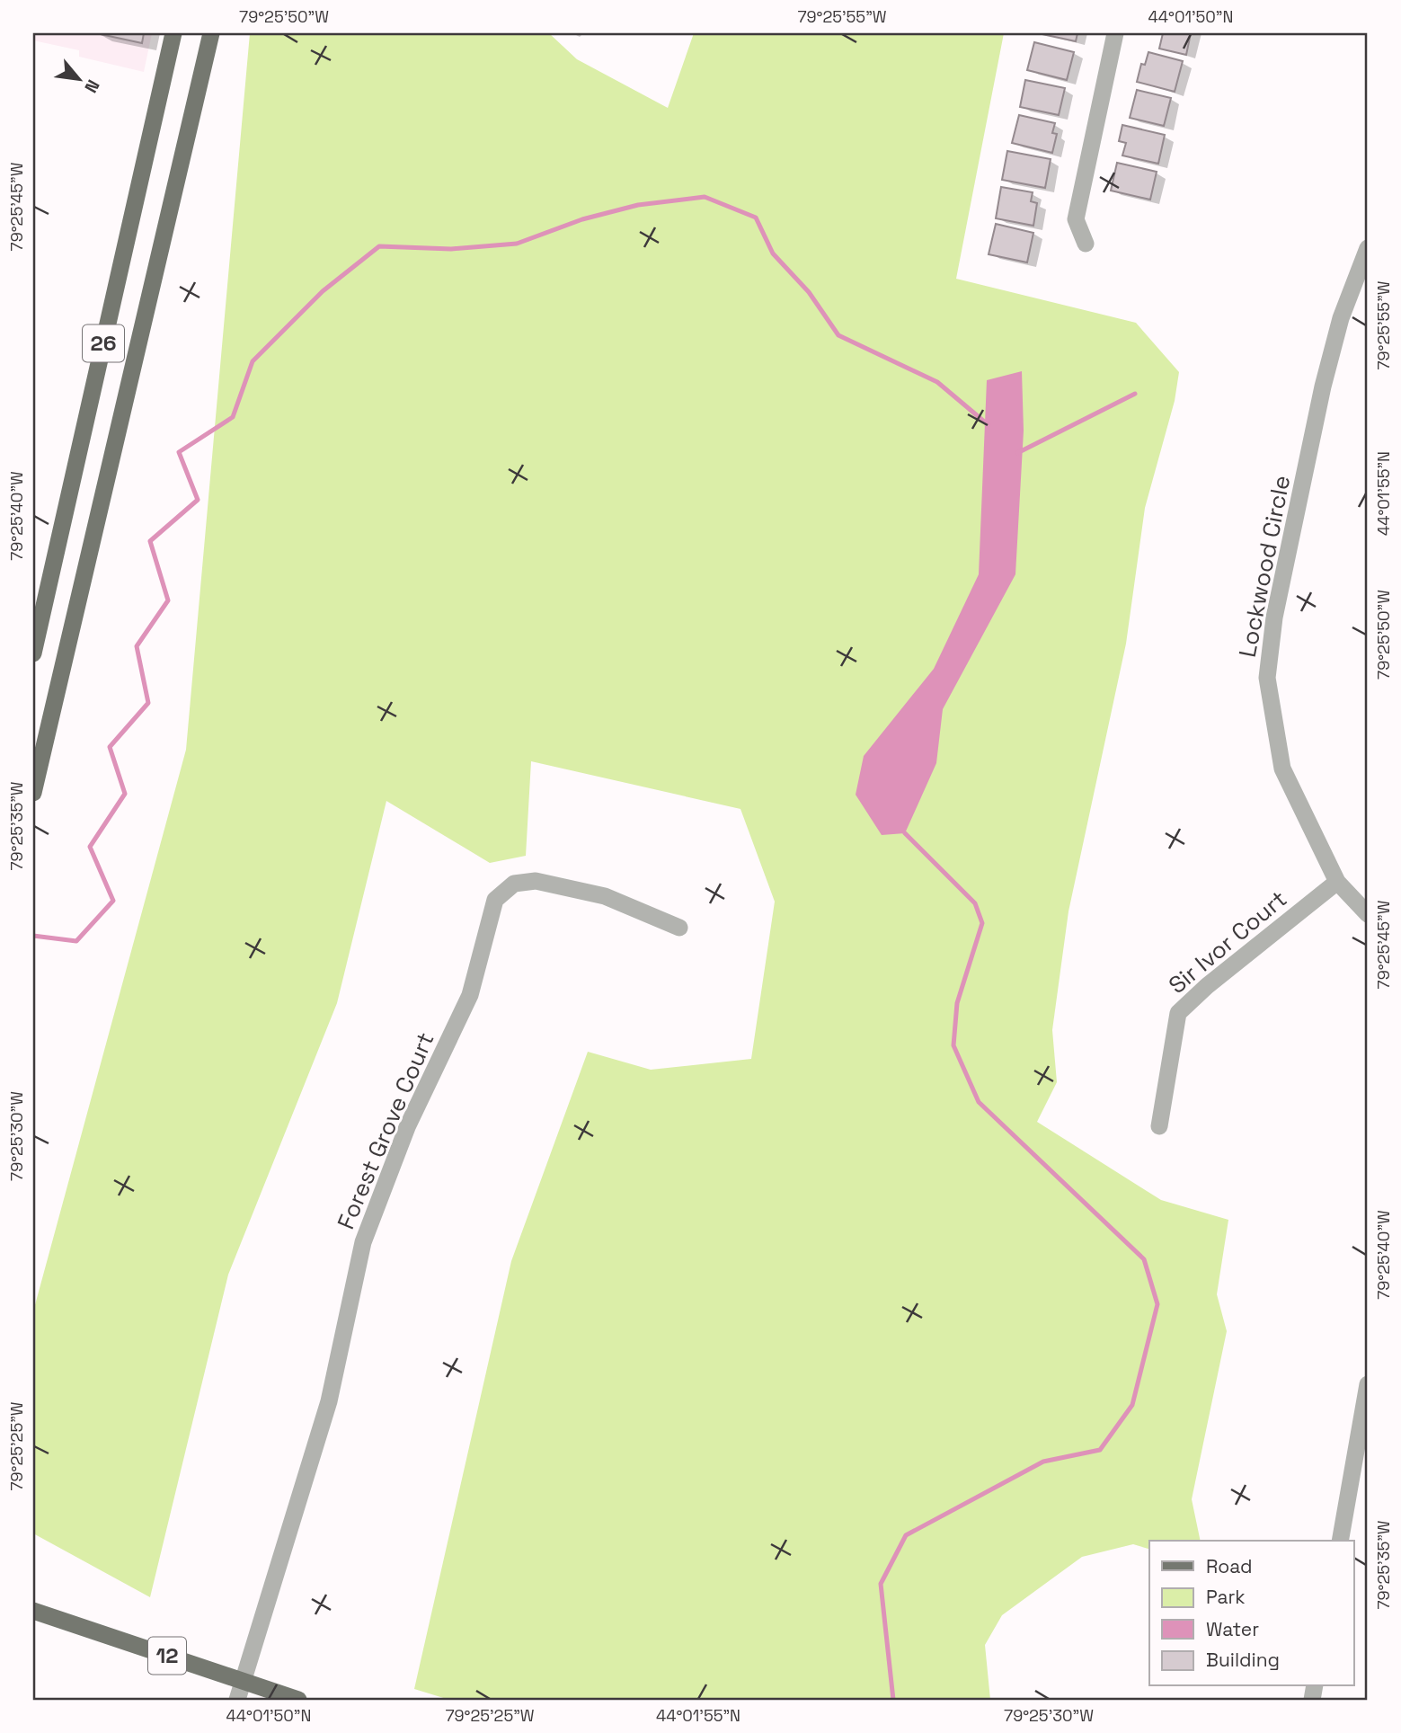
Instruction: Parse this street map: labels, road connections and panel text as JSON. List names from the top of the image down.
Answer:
{
  "streets": {
    "main road": ["26", "12"],
    "street": ["Lockwood Circle", "Sir Ivor Court", "Forest Grove Court"]
  },
  "crossings": [
    ["Lockwood Circle", "Sir Ivor Court"],
    ["Forest Grove Court", "12"]
  ],
  "legend": [
    "Road",
    "Park",
    "Water",
    "Building"
  ],
  "north": "bottom right",
  "coordinates": [
    "79°25'50\"W",
    "79°25'55\"W",
    "44°01'50\"N",
    "79°25'45\"W",
    "44°01'55\"N",
    "79°25'40\"W",
    "79°25'35\"W",
    "79°25'30\"W",
    "79°25'25\"W"
  ]
}
